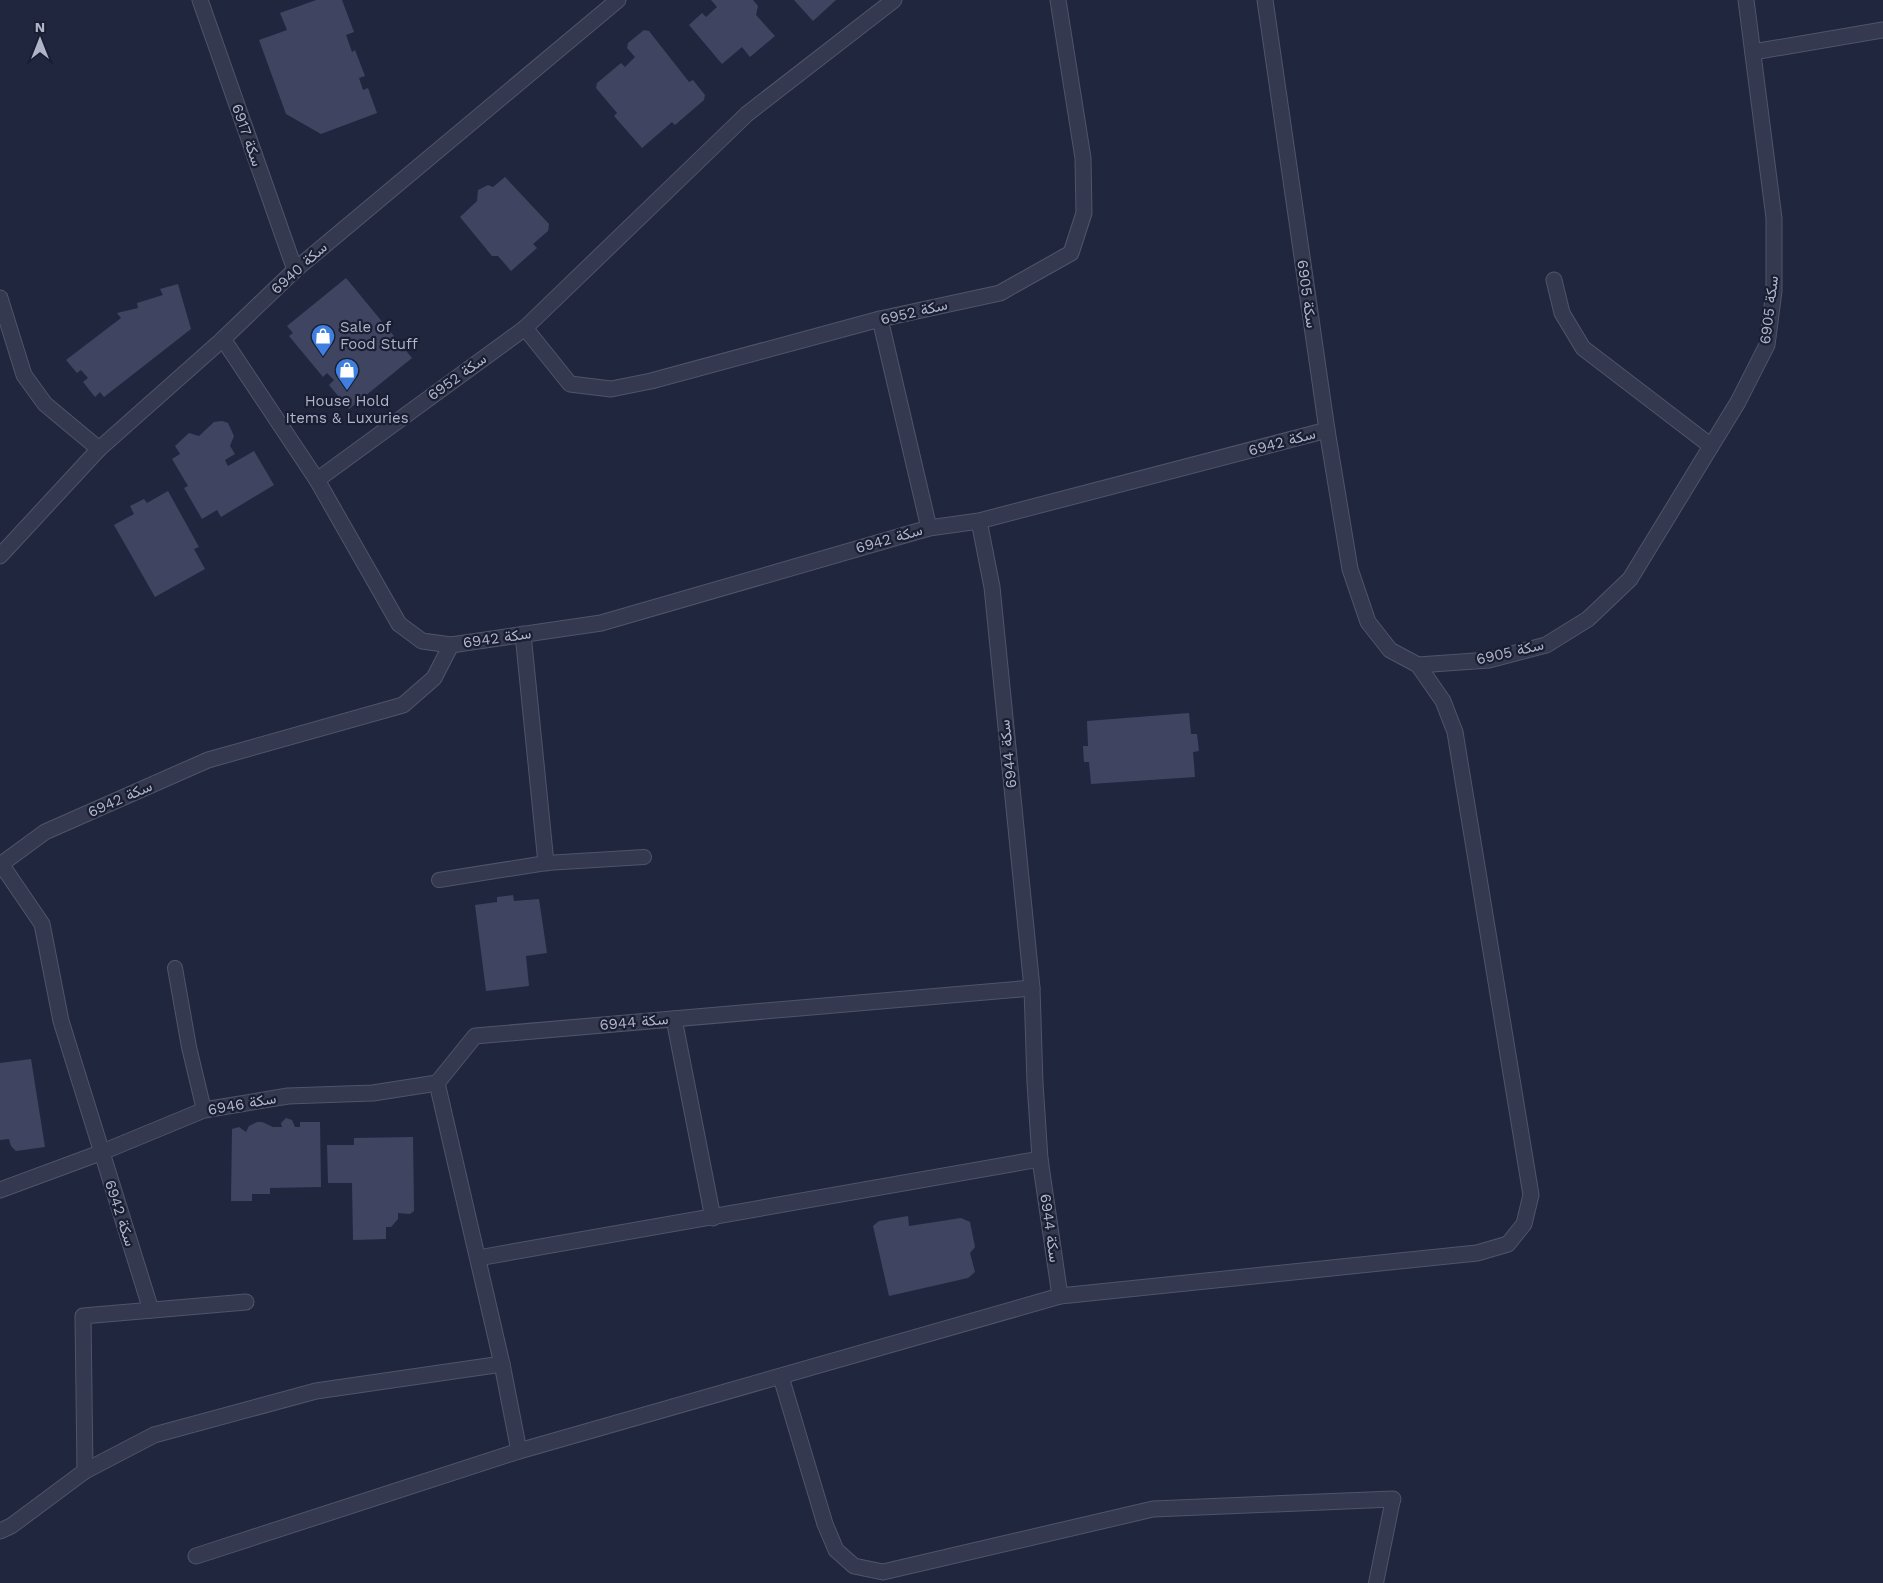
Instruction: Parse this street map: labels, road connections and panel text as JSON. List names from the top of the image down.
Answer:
{
  "streets": {
    "street": [
      "سكة 6917",
      "سكة 6940",
      "سكة 6905",
      "سكة 6952",
      "سكة 6942",
      "سكة 6944",
      "سكة 6946"
    ]
  },
  "crossings": [
    ["سكة 6917", "سكة 6940"],
    ["سكة 6940", "سكة 6942"],
    ["سكة 6905", "سكة 6942"],
    ["سكة 6952", "سكة 6942"],
    ["سكة 6942", "سكة 6944"],
    ["سكة 6942", "سكة 6946"],
    ["سكة 6944", "سكة 6946"]
  ],
  "places": {
    "shop": ["Sale of Food Stuff", "House Hold Items & Luxuries"]
  },
  "north": "top"
}
